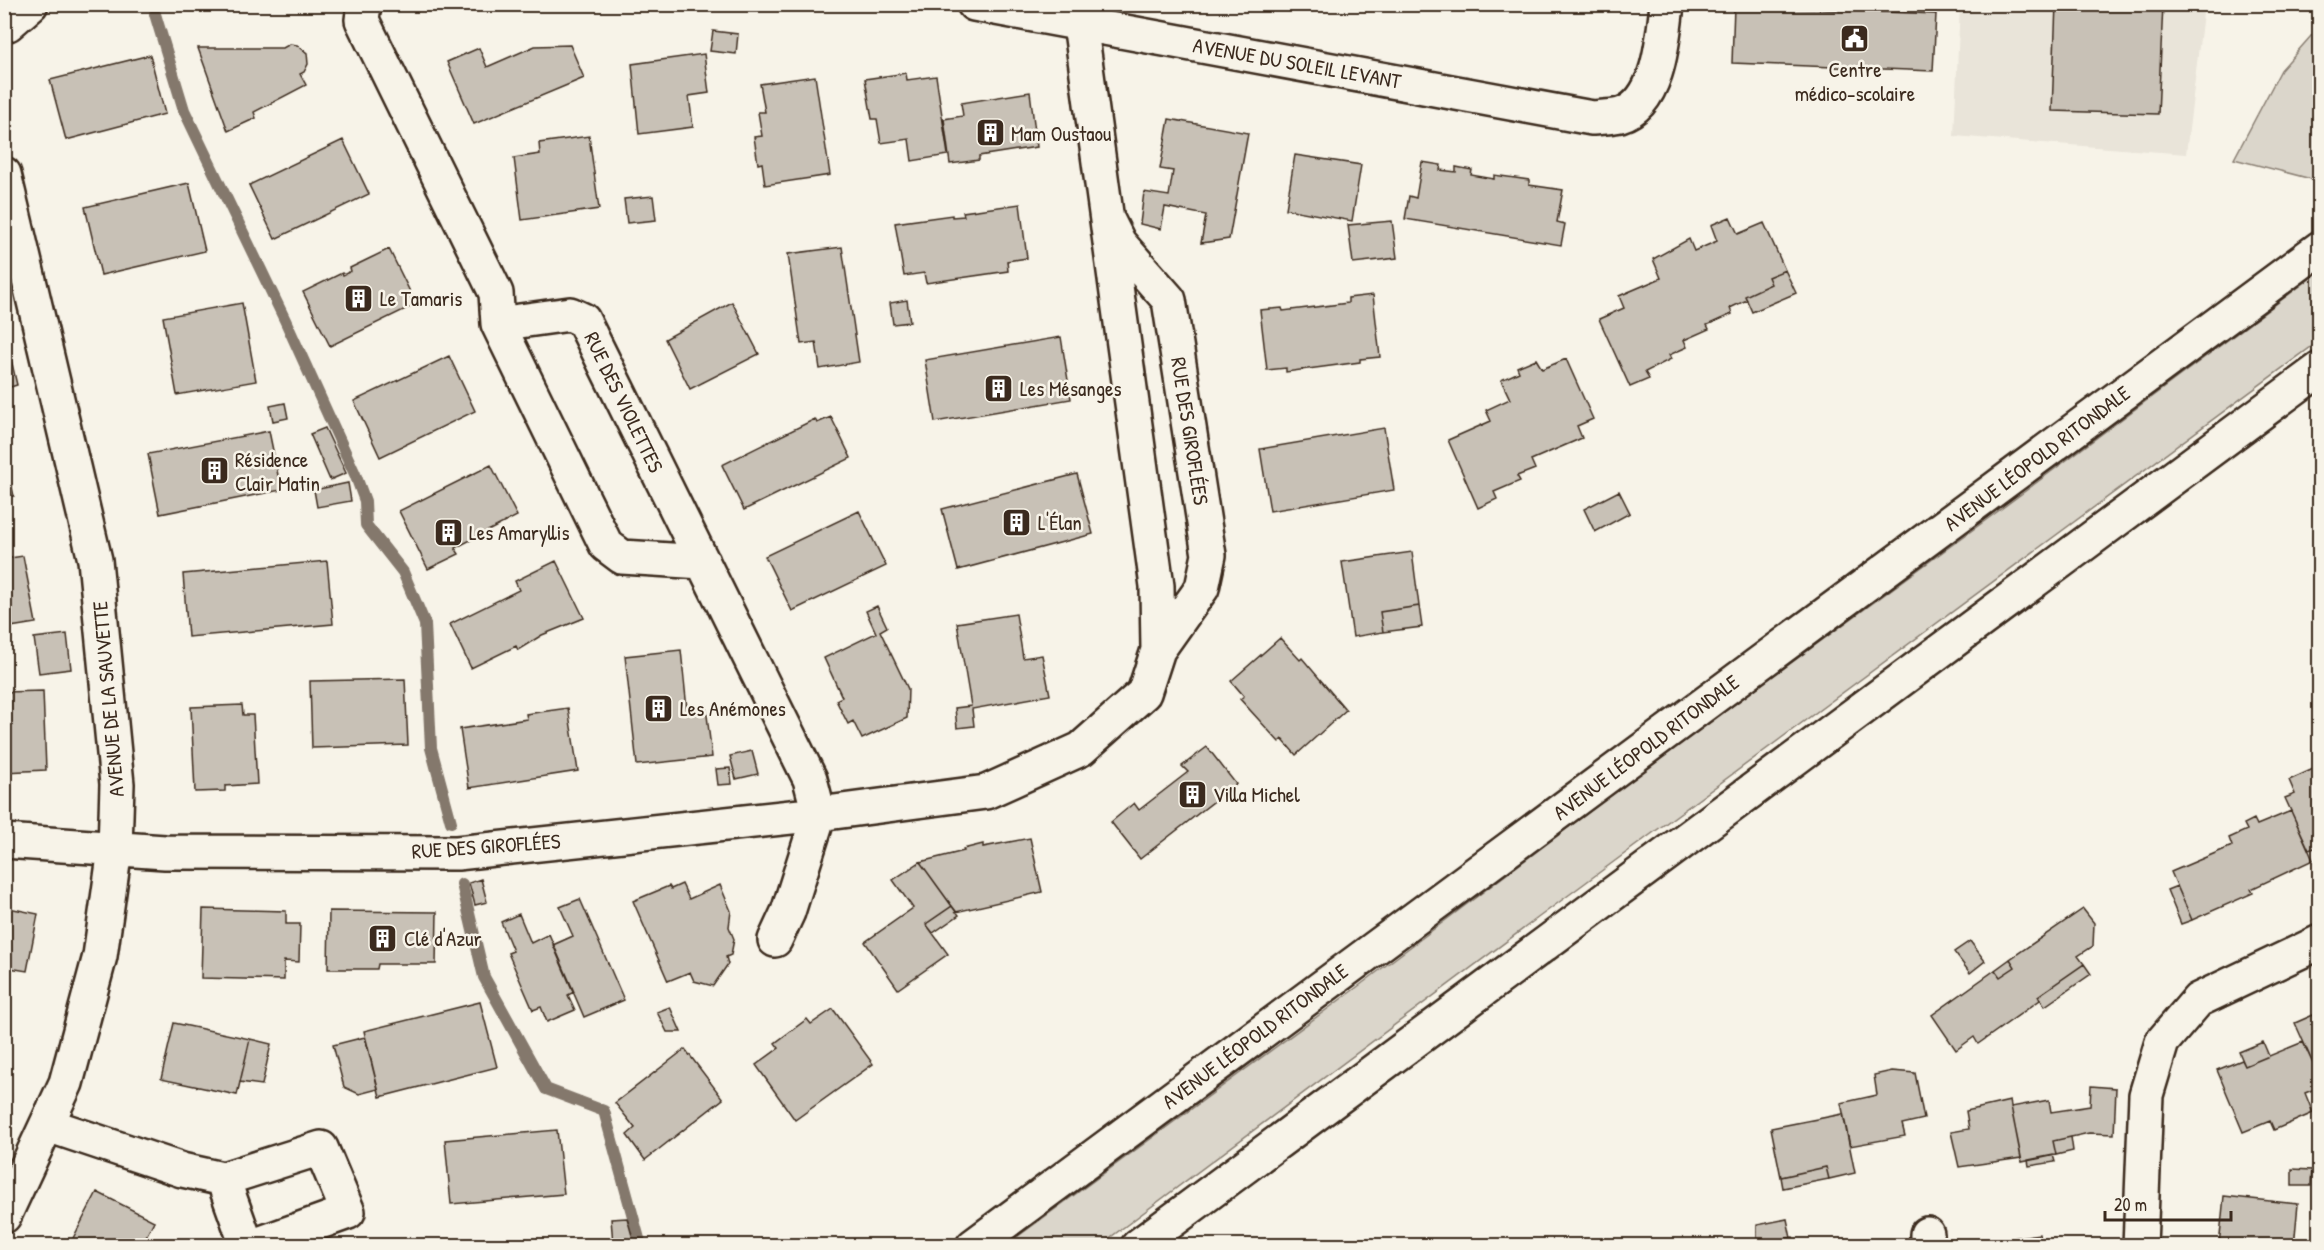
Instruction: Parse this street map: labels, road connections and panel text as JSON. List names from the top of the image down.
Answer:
{
  "streets": {
    "main road": [
      "AVENUE DU SOLEIL LEVANT",
      "RUE DES VIOLETTES",
      "RUE DES GIROFLÉES",
      "AVENUE LÉOPOLD RITONDALE",
      "AVENUE DE LA SAUVETTE"
    ]
  },
  "crossings": [
    ["AVENUE DU SOLEIL LEVANT", "RUE DES GIROFLÉES"],
    ["RUE DES VIOLETTES", "RUE DES GIROFLÉES"],
    ["RUE DES GIROFLÉES", "AVENUE DE LA SAUVETTE"]
  ],
  "places": {
    "public building": ["Centre médico-scolaire"],
    "building": [
      "Mam Oustaou",
      "Le Tamaris",
      "Les Mésanges",
      "Résidence Clair Matin",
      "L'Élan",
      "Les Amaryllis",
      "Les Anémones",
      "Villa Michel",
      "Clé d'Azur"
    ]
  },
  "scale_bar": "20 m"
}
